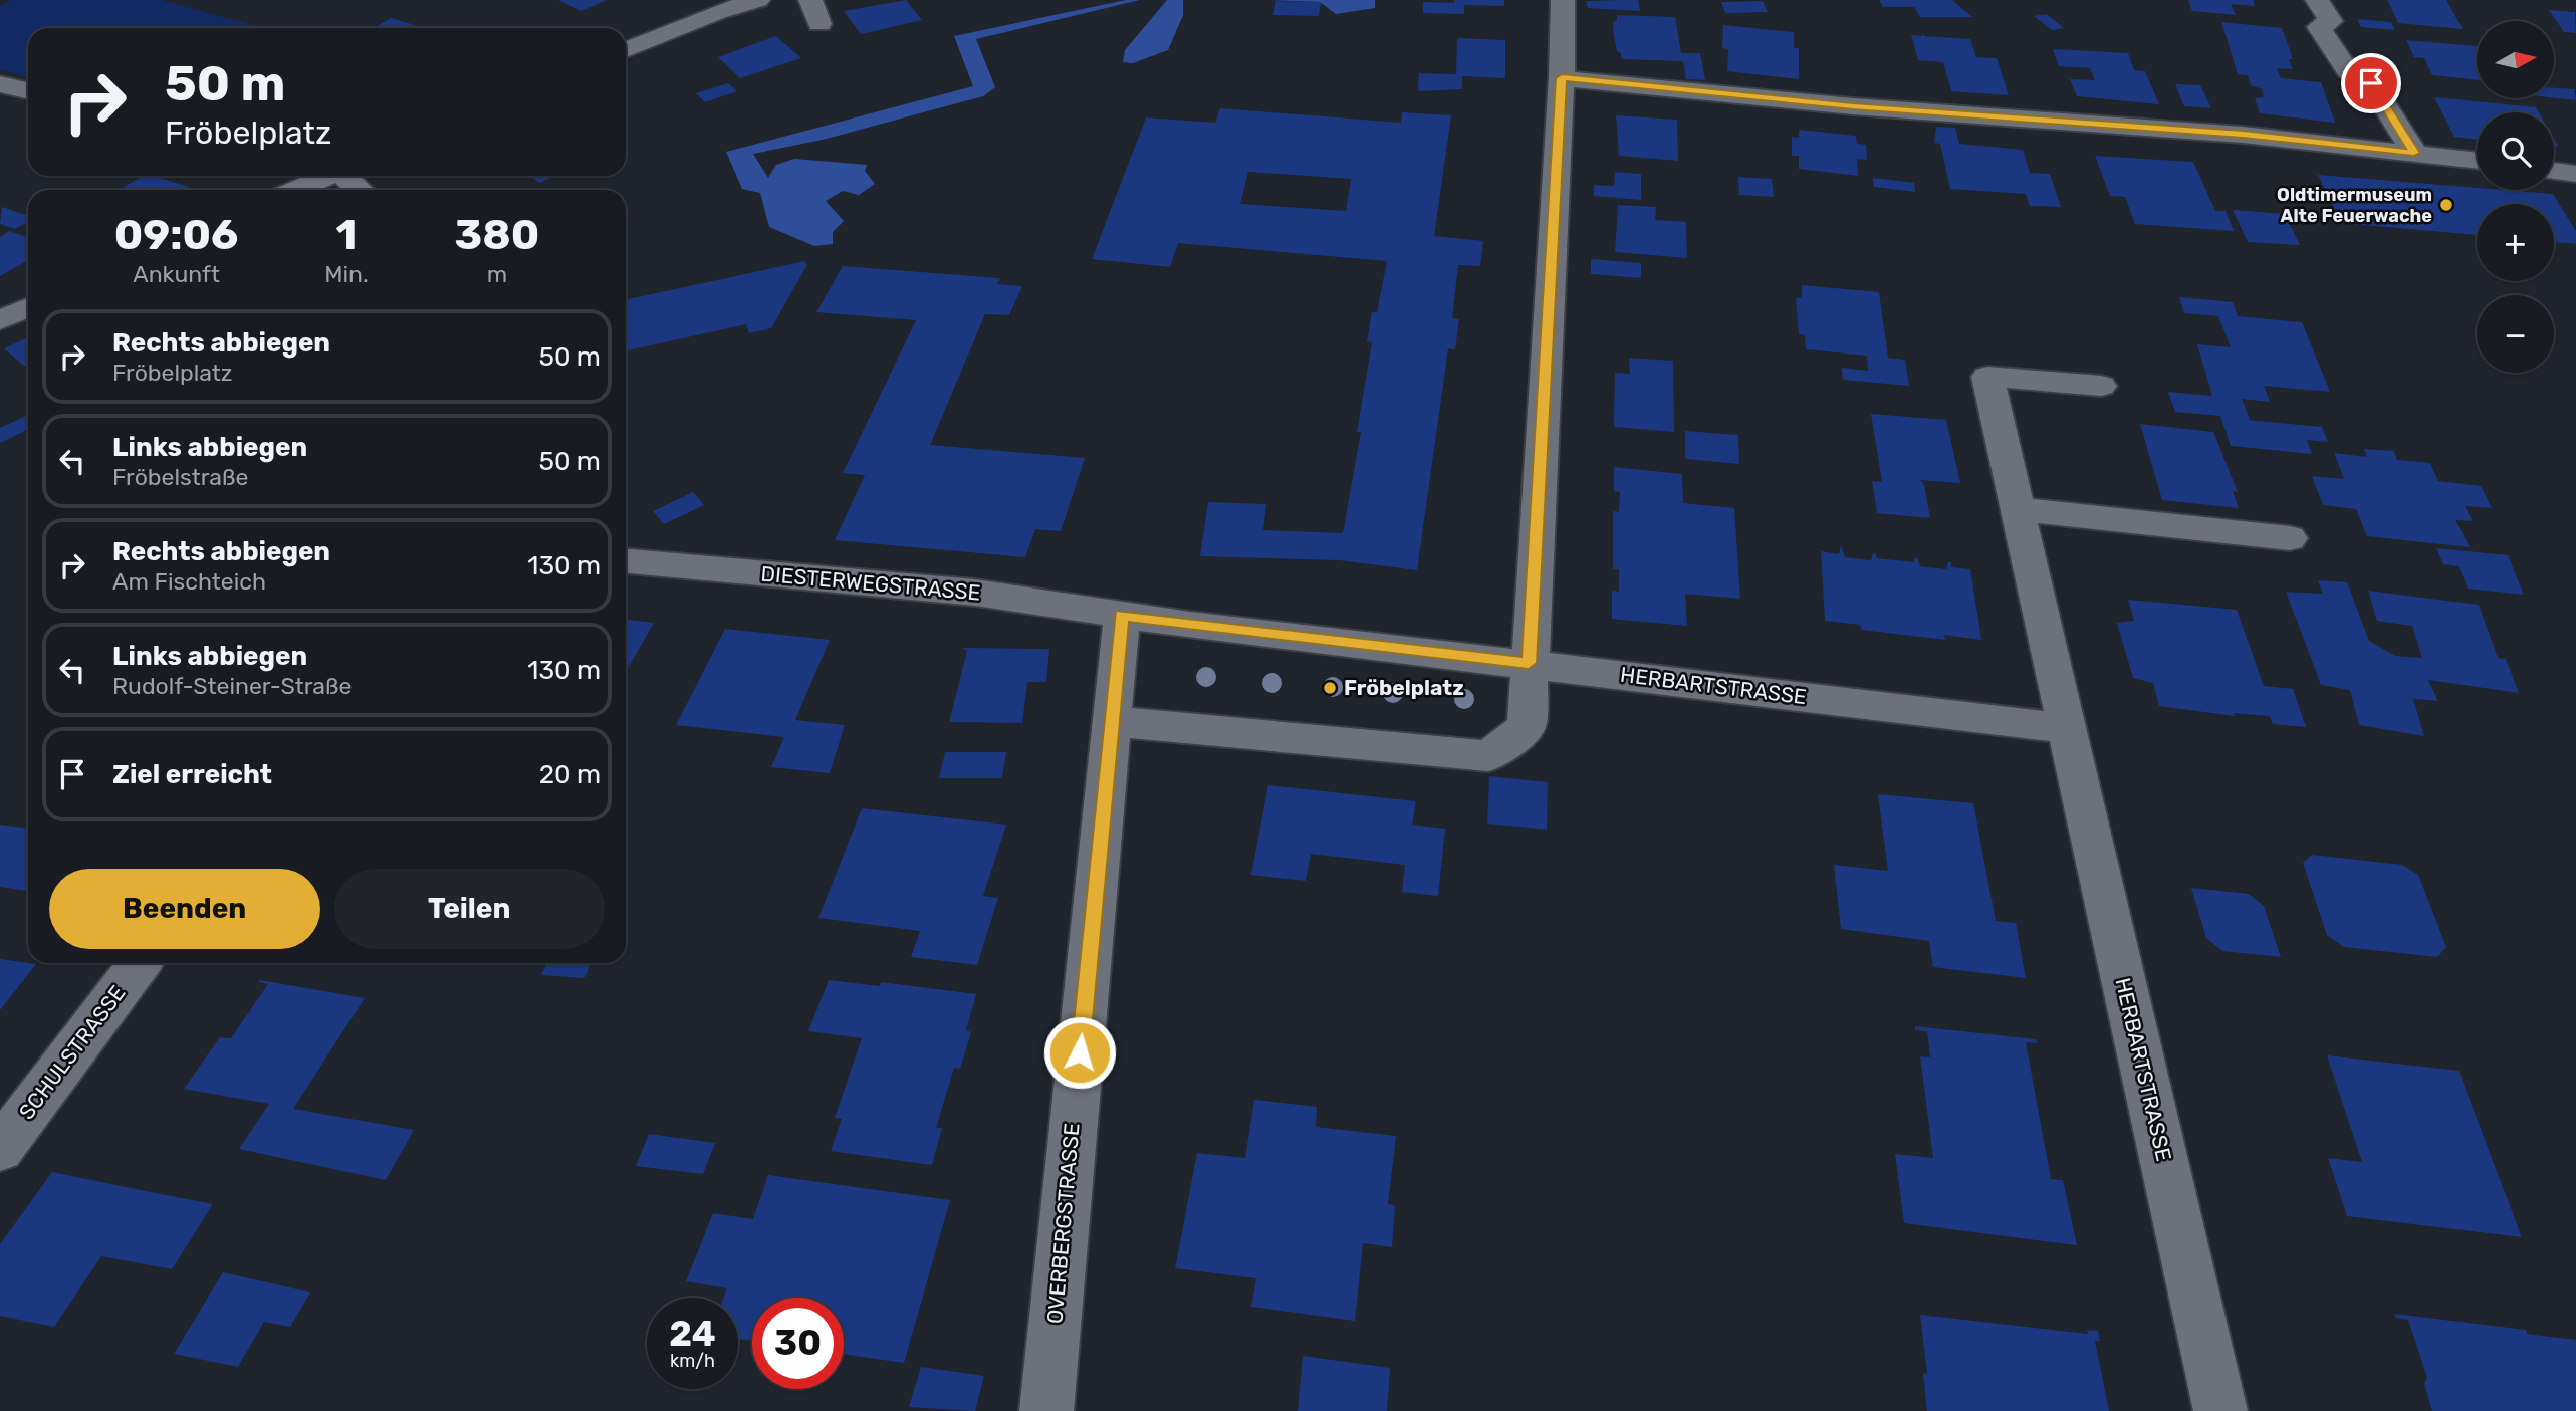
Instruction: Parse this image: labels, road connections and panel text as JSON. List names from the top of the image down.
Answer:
{
  "streets": {
    "street": [
      "DIESTERWEGSTRASSE",
      "HERBARTSTRASSE",
      "SCHULSTRASSE",
      "OVERBERGSTRASSE"
    ]
  },
  "crossings": [
    ["DIESTERWEGSTRASSE", "OVERBERGSTRASSE"]
  ],
  "places": ["Oldtimermuseum Alte Feuerwache", "Fröbelplatz"],
  "north": "right",
  "page": {
    "map_buttons": ["+", "−"],
    "turn": ["50 m", "Fröbelplatz"],
    "eta": [
      "09:06",
      "Ankunft",
      "1",
      "Min.",
      "380",
      "m"
    ],
    "list": [
      {
        "name": "Rechts abbiegen",
        "note": "Fröbelplatz",
        "value": "50 m"
      },
      {
        "name": "Links abbiegen",
        "note": "Fröbelstraße",
        "value": "50 m"
      },
      {
        "name": "Rechts abbiegen",
        "note": "Am Fischteich",
        "value": "130 m"
      },
      {
        "name": "Links abbiegen",
        "note": "Rudolf-Steiner-Straße",
        "value": "130 m"
      },
      {
        "name": "Ziel erreicht",
        "value": "20 m"
      }
    ],
    "buttons": ["Beenden", "Teilen"],
    "speed": "24 km/h",
    "limit": "30"
  }
}
